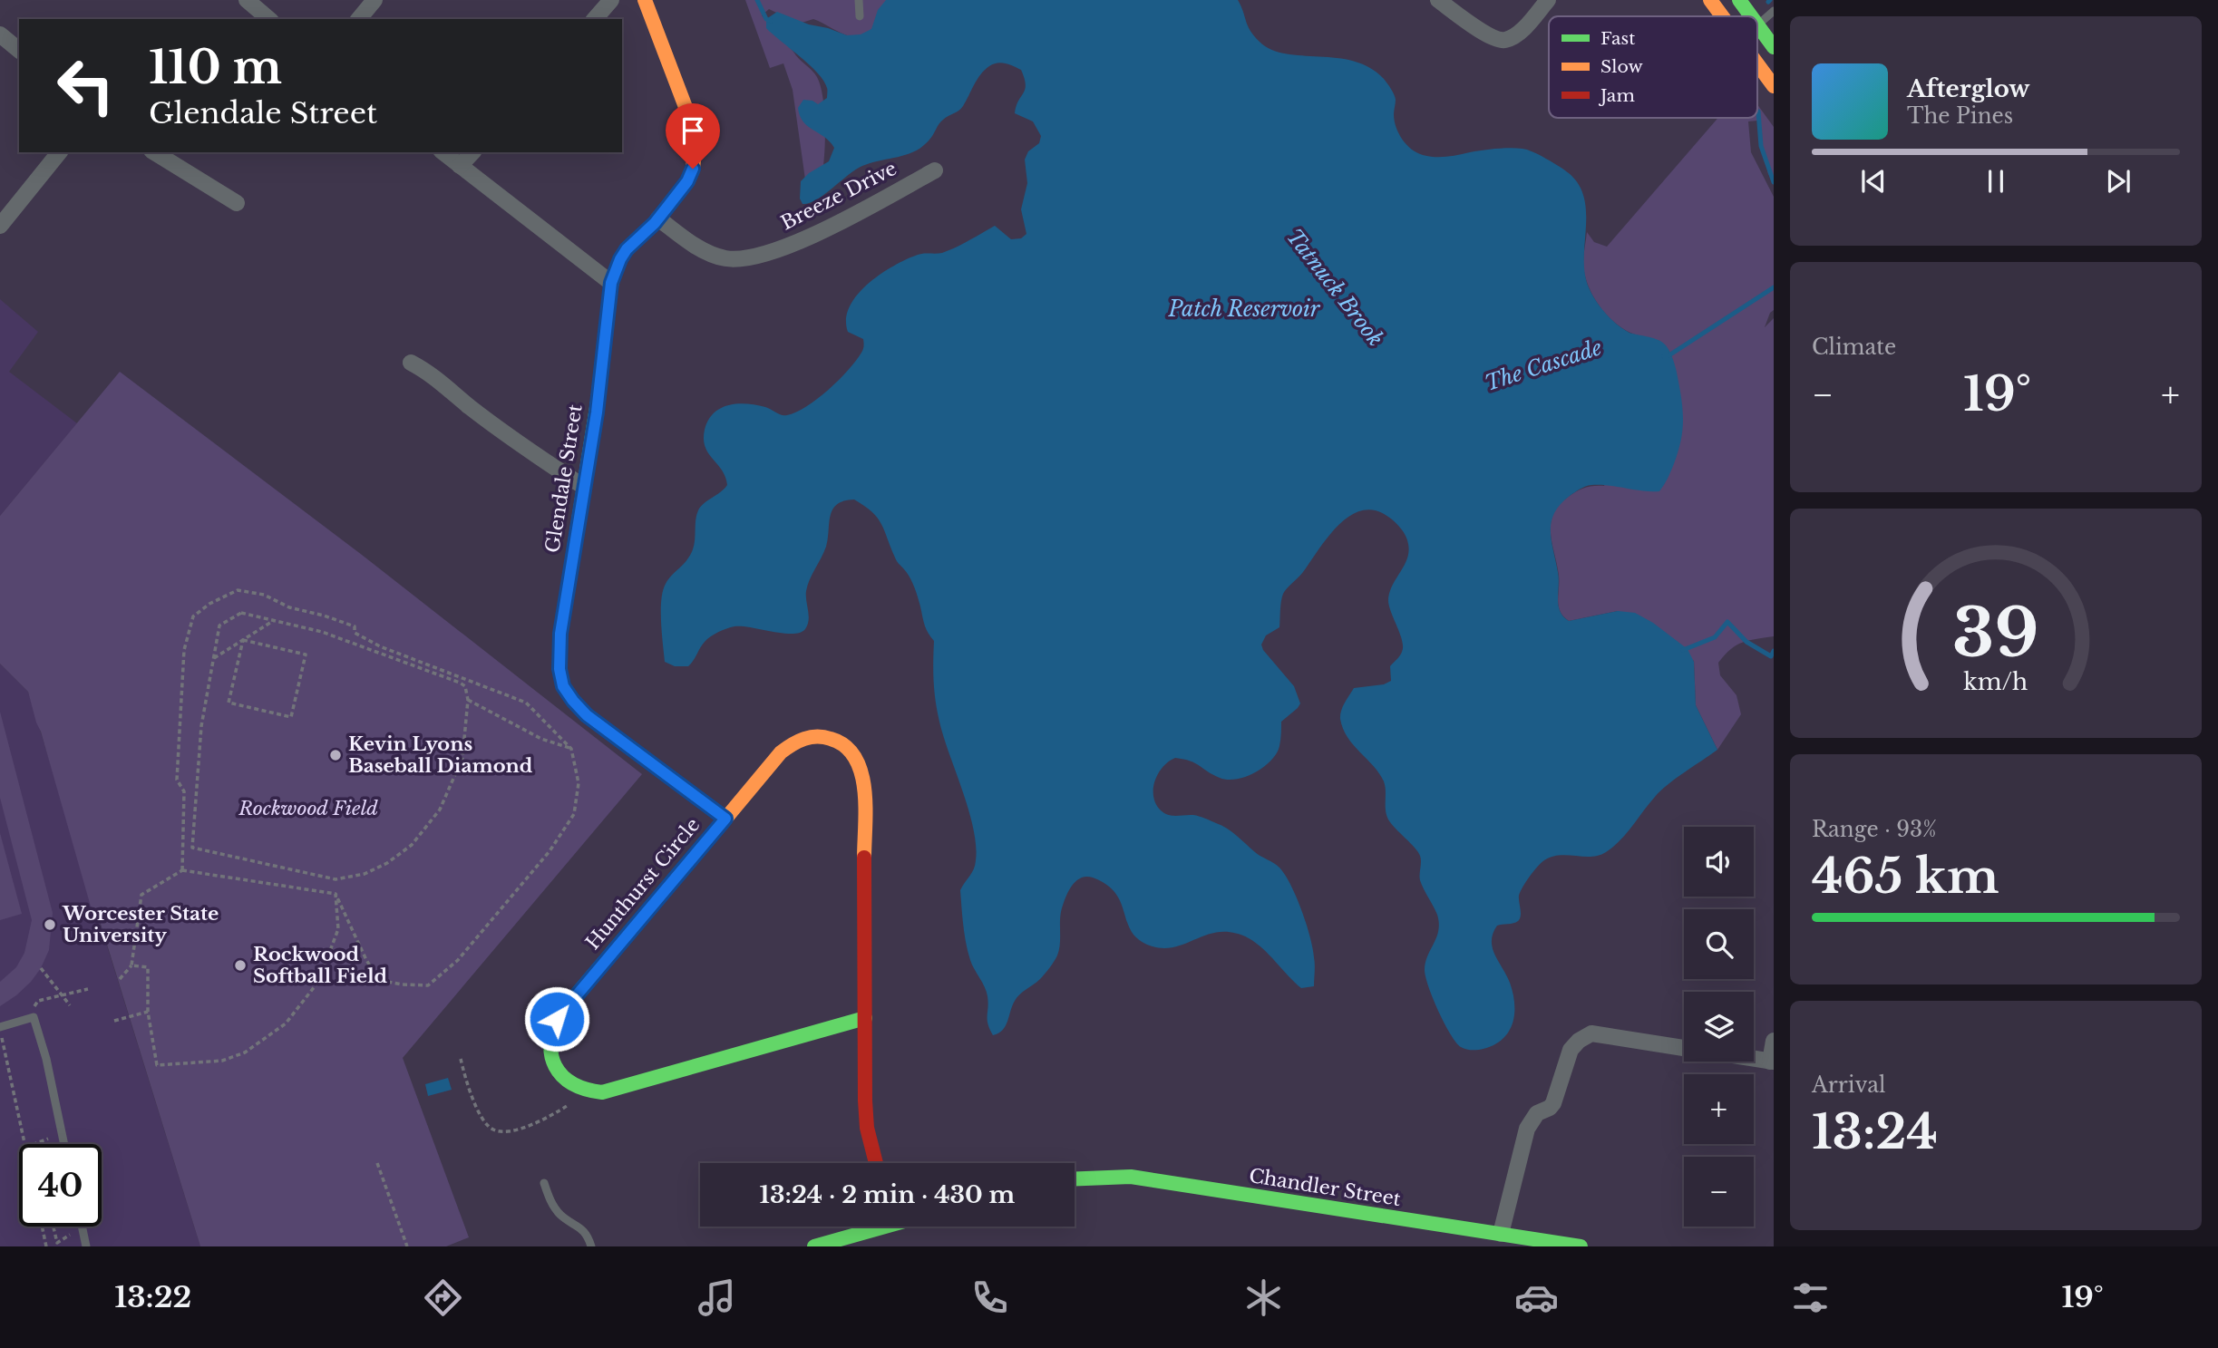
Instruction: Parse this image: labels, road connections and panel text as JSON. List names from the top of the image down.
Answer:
{
  "streets": {
    "street": [
      "Breeze Drive",
      "Glendale Street",
      "Hunthurst Circle",
      "Chandler Street"
    ]
  },
  "crossings": [
    ["Breeze Drive", "Glendale Street"],
    ["Glendale Street", "Hunthurst Circle"]
  ],
  "water": ["Tatnuck Brook", "Patch Reservoir", "The Cascade"],
  "parks": ["Rockwood Field"],
  "places": ["Kevin Lyons Baseball Diamond", "Worcester State University", "Rockwood Softball Field"],
  "legend": ["Fast", "Slow", "Jam"],
  "page": {
    "turn": ["110 m", "Glendale Street"],
    "song": ["Afterglow", "The Pines"],
    "tile": [
      "Climate",
      ["Range · 93%", "465 km"],
      ["Arrival", "13:24"]
    ],
    "heat": ["−", "19°", "+"],
    "map_buttons": ["+", "−"],
    "limit": "40",
    "trip": "13:24 · 2 min · 430 m",
    "tabs": ["13:22", "19°"],
    "gauge": ["39", "km/h"]
  }
}
